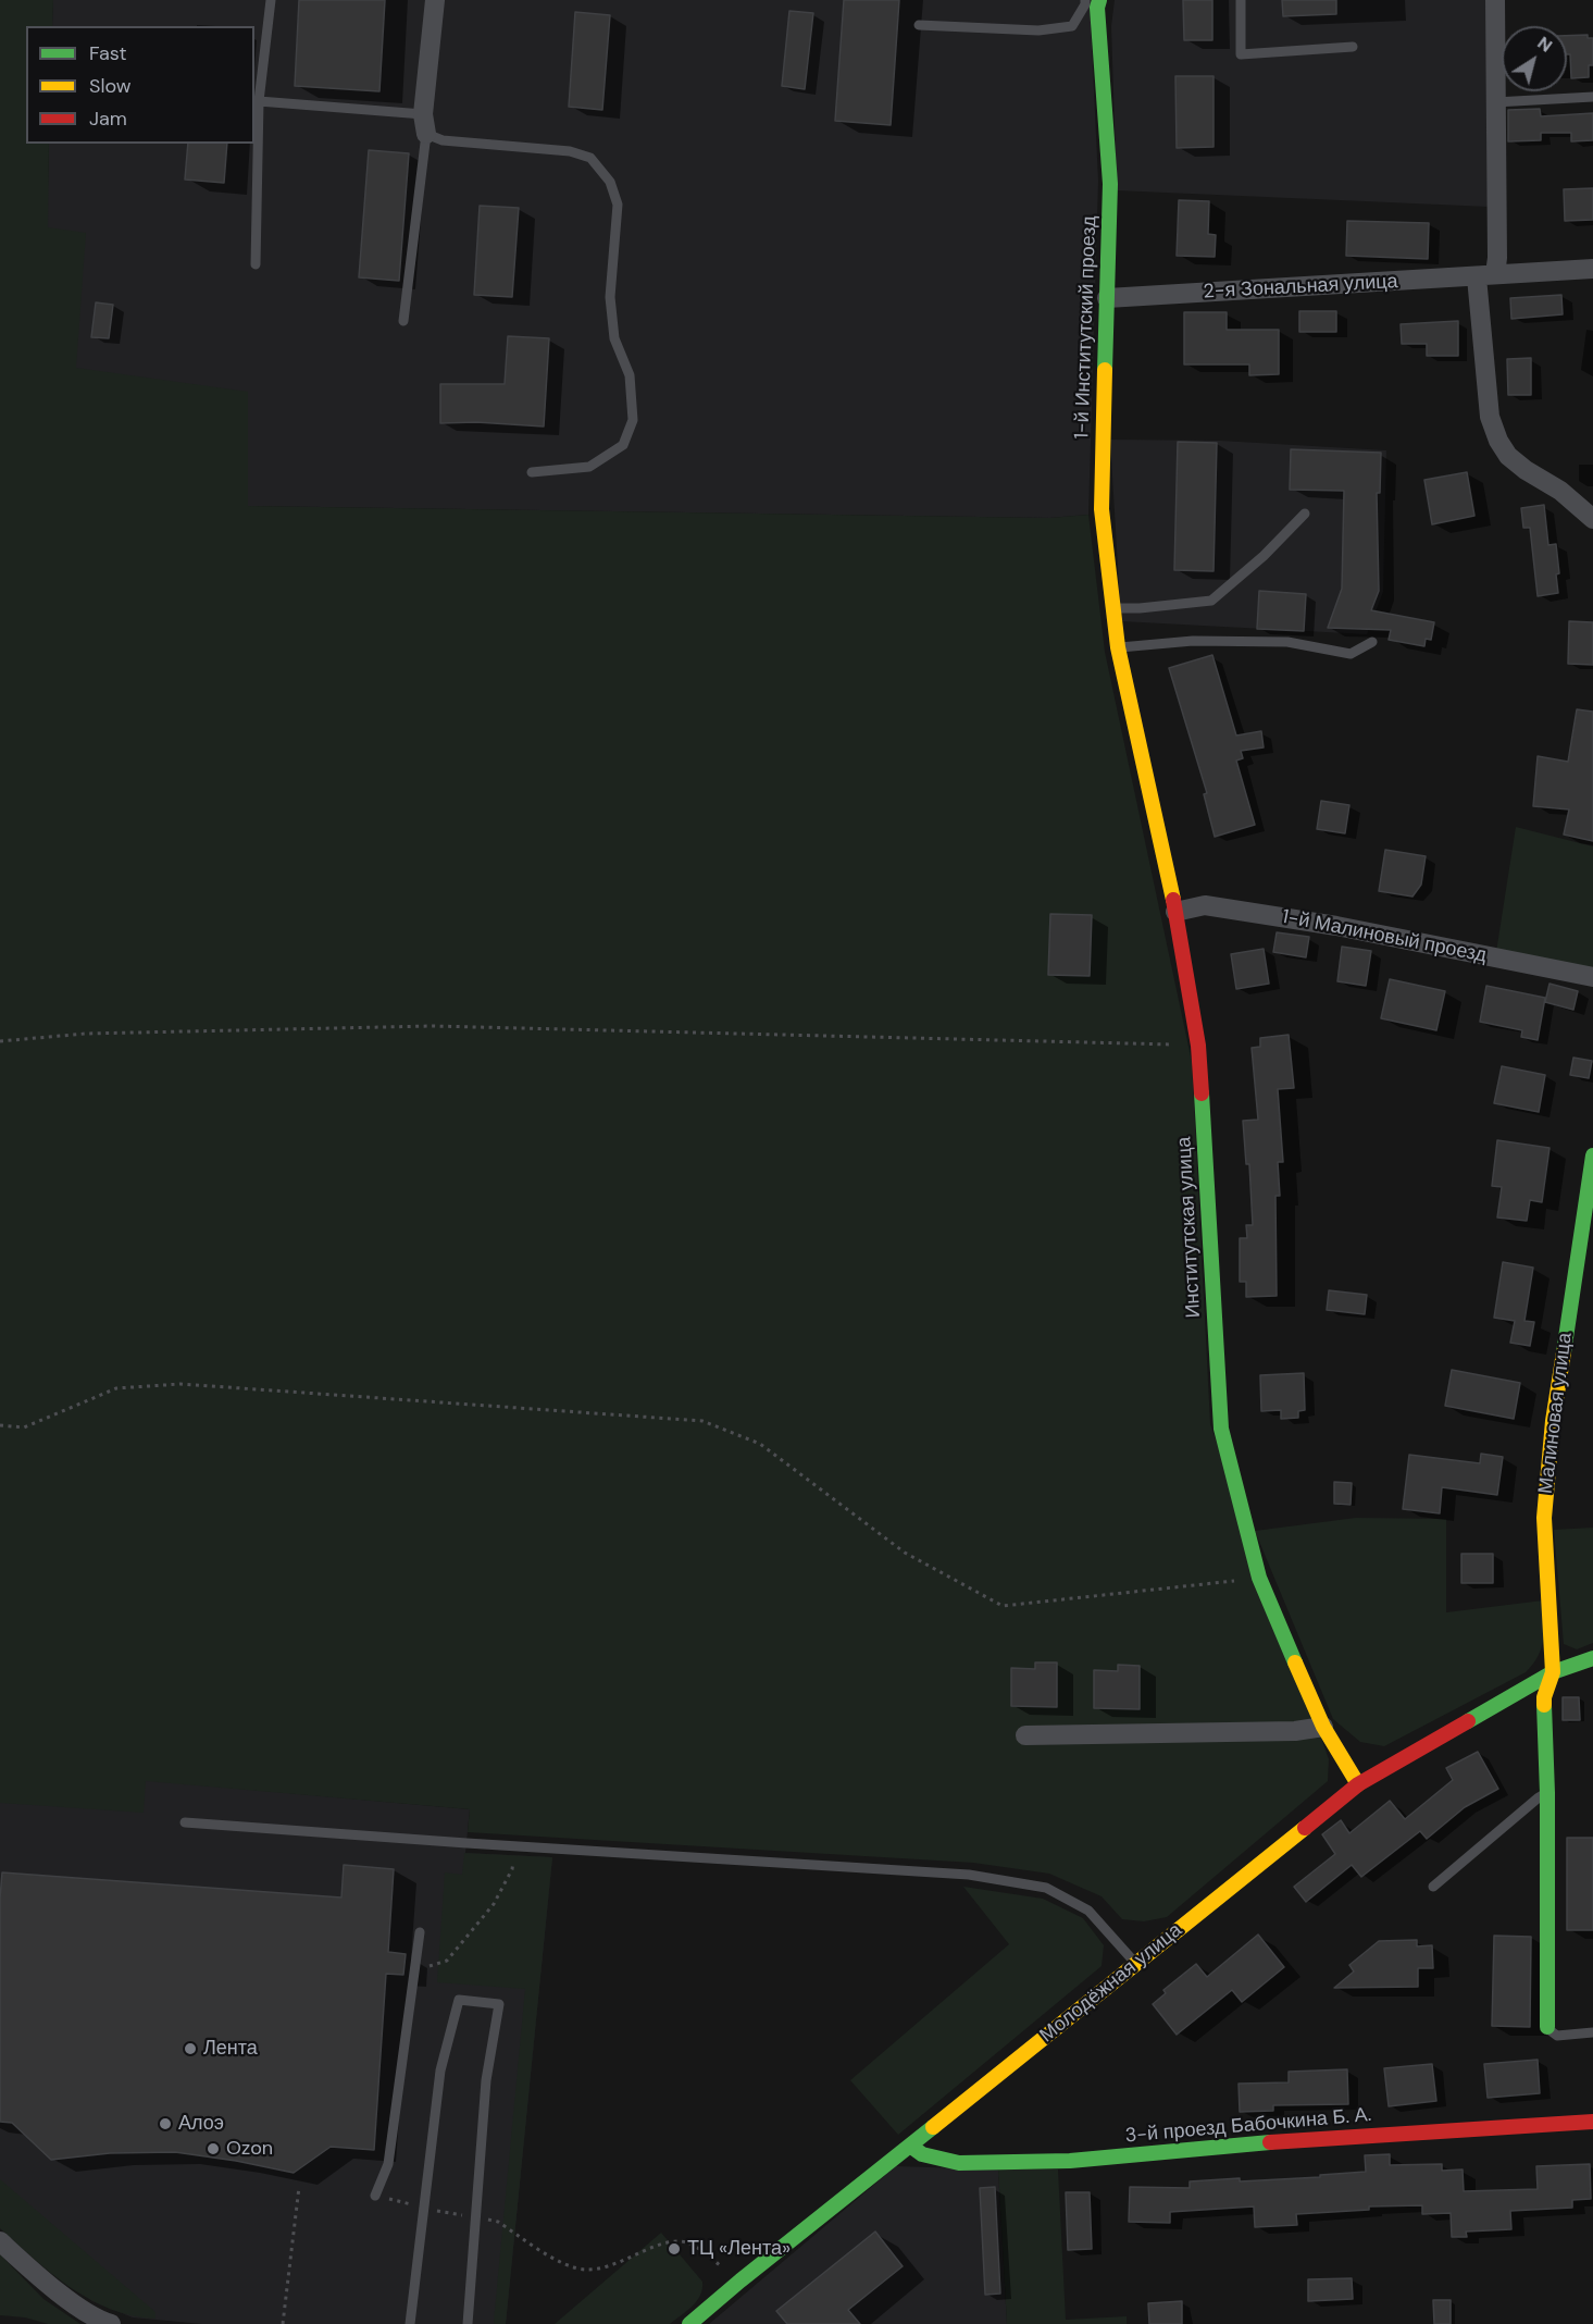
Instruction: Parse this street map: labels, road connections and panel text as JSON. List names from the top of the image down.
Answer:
{
  "streets": {
    "street": [
      "2-я Зональная улица",
      "1-й Институтский проезд",
      "1-й Малиновый проезд",
      "Институтская улица",
      "Малиновая улица",
      "Молодёжная улица",
      "3-й проезд Бабочкина Б. А."
    ]
  },
  "crossings": [
    ["2-я Зональная улица", "1-й Институтский проезд"],
    ["1-й Институтский проезд", "Институтская улица"],
    ["1-й Малиновый проезд", "Институтская улица"],
    ["Институтская улица", "Молодёжная улица"],
    ["Малиновая улица", "Молодёжная улица"],
    ["Молодёжная улица", "3-й проезд Бабочкина Б. А."]
  ],
  "places": [
    "Лента",
    "Алоэ",
    "Ozon",
    "ТЦ «Лента»"
  ],
  "legend": ["Fast", "Slow", "Jam"],
  "north": "top right"
}
